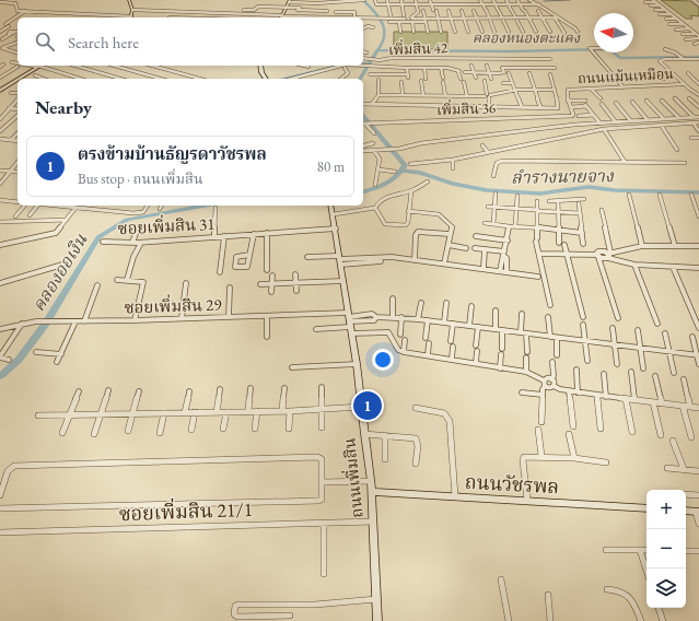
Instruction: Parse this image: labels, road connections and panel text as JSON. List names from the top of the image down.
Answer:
{
  "streets": {
    "street": [
      "เพิ่มสิน 42",
      "ถนนแม้นเหมือน",
      "เพิ่มสิน 36",
      "ซอยเพิ่มสิน 31",
      "ซอยเพิ่มสิน 29",
      "ถนนเพิ่มสิน",
      "ถนนวัชรพล",
      "ซอยเพิ่มสิน 21/1"
    ]
  },
  "crossings": [
    ["ถนนแม้นเหมือน", "เพิ่มสิน 36"],
    ["ซอยเพิ่มสิน 31", "ถนนเพิ่มสิน"],
    ["ซอยเพิ่มสิน 29", "ถนนเพิ่มสิน"],
    ["ถนนเพิ่มสิน", "ถนนวัชรพล"],
    ["ถนนเพิ่มสิน", "ซอยเพิ่มสิน 21/1"]
  ],
  "water": ["คลองหนองตะแคง", "ลำรางนายจาง", "คลองออเงิน"],
  "north": "left",
  "page": {
    "search": "Search here",
    "heading": "Nearby",
    "list": [
      {
        "mark": "1",
        "name": "ตรงข้ามบ้านธัญรดาวัชรพล",
        "note": "Bus stop · ถนนเพิ่มสิน",
        "value": "80 m"
      }
    ],
    "pins": "1",
    "map_buttons": ["+", "−"]
  }
}
